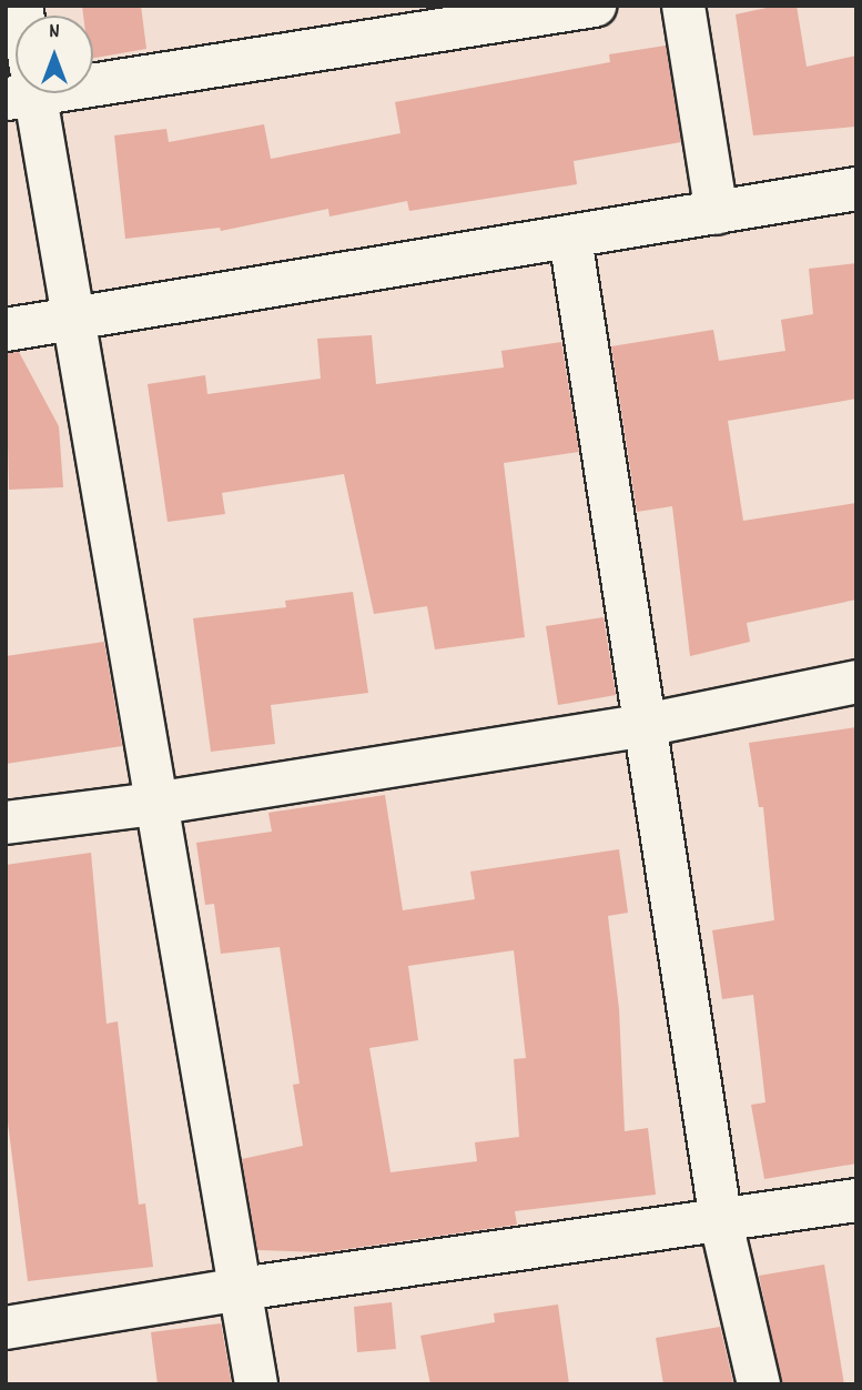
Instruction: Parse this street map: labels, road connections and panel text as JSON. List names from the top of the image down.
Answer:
{
  "north": "top"
}
